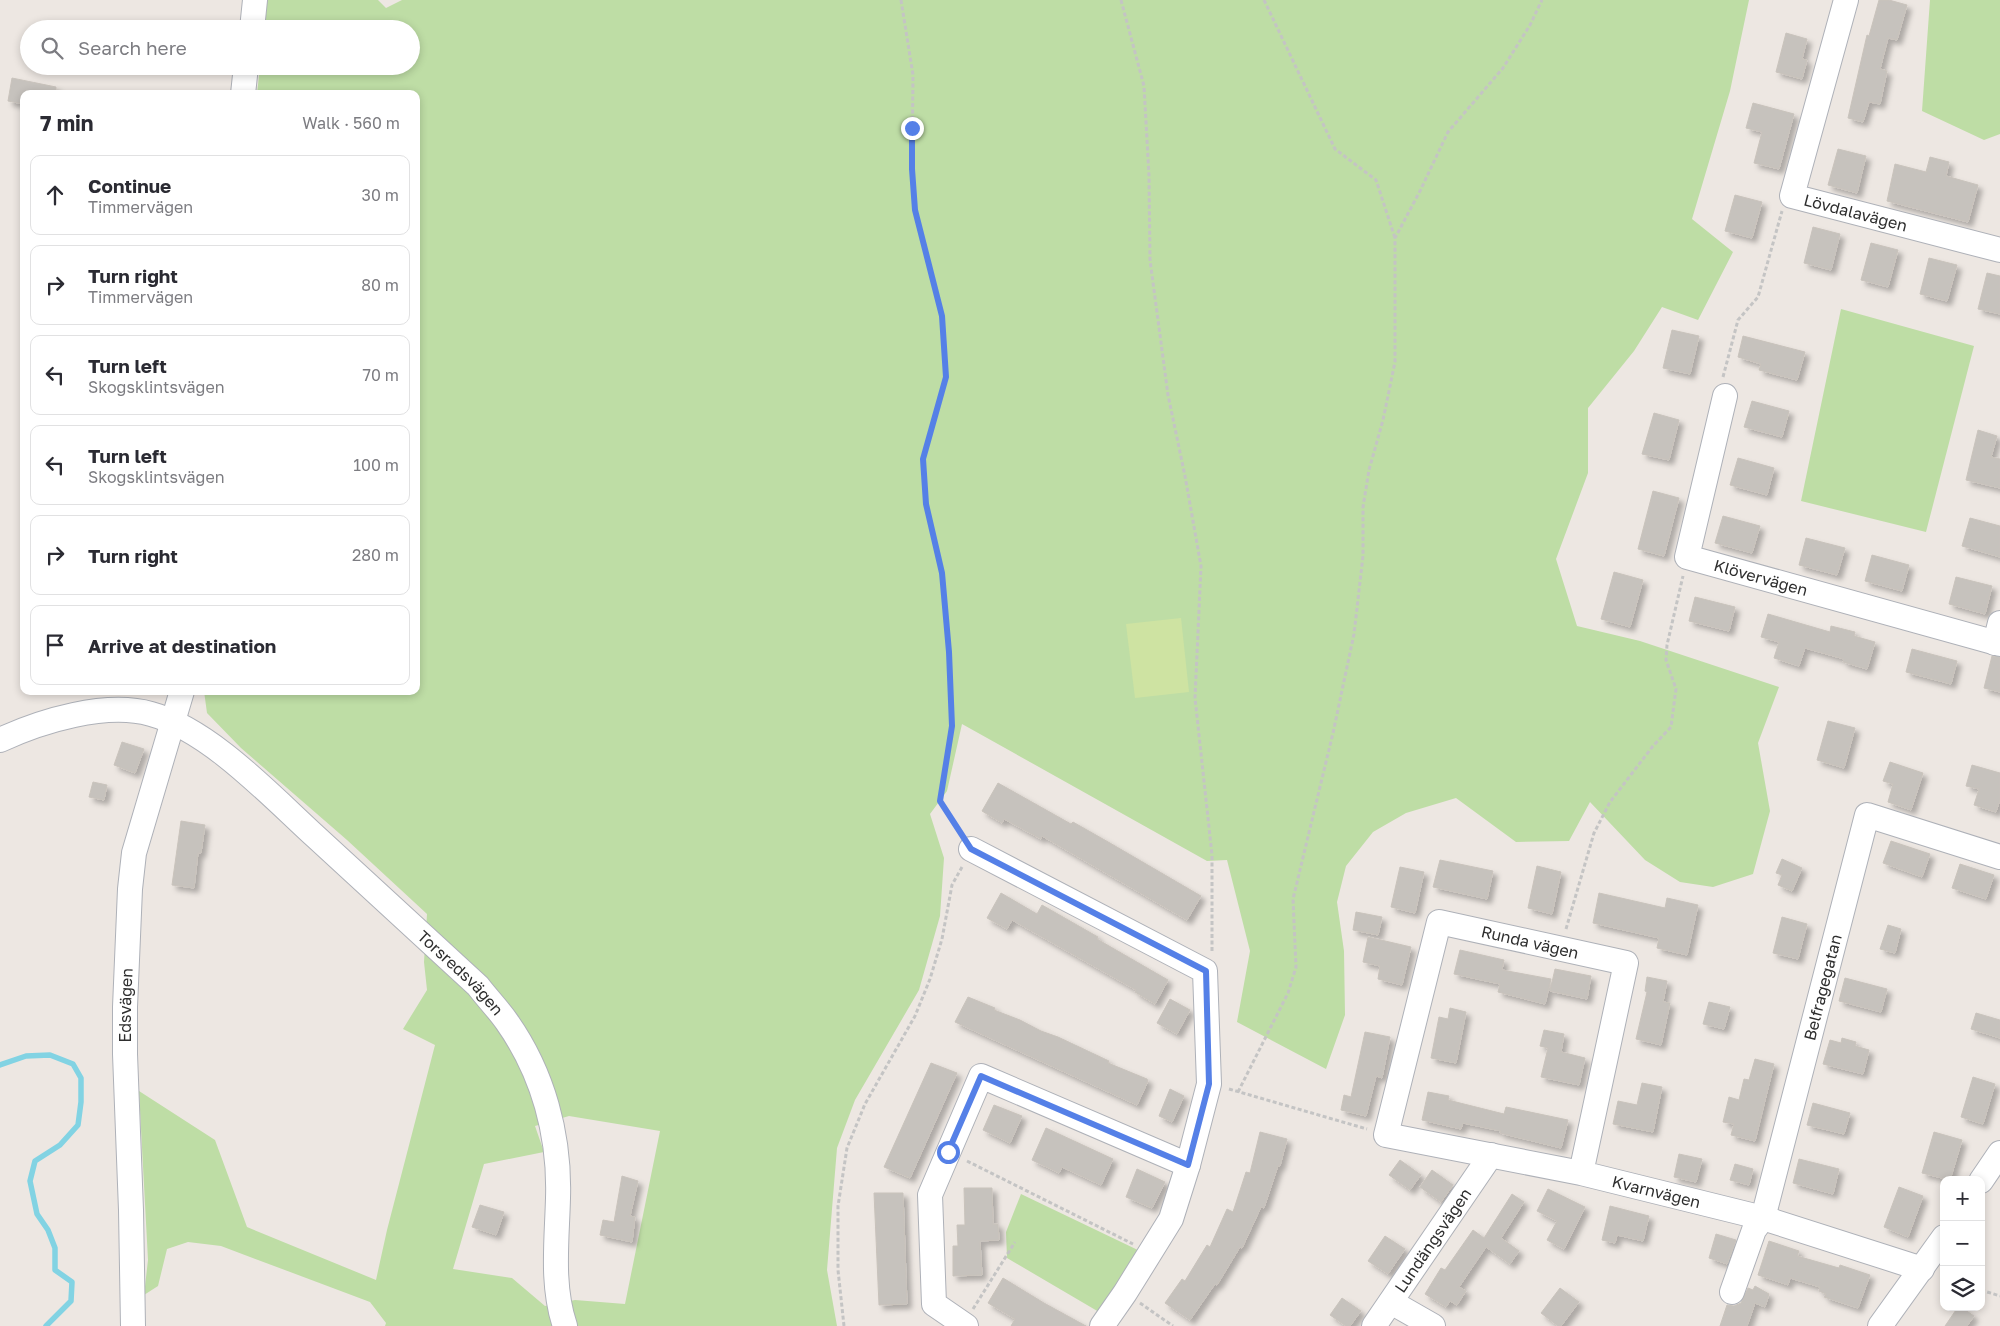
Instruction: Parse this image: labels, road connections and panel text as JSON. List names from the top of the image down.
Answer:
{
  "streets": {
    "street": [
      "Lövdalavägen",
      "Klövervägen",
      "Runda vägen",
      "Torsredsvägen",
      "Belfragegatan",
      "Edsvägen",
      "Kvarnvägen",
      "Lundängsvägen"
    ]
  },
  "crossings": [
    ["Runda vägen", "Kvarnvägen"],
    ["Torsredsvägen", "Edsvägen"],
    ["Belfragegatan", "Kvarnvägen"],
    ["Kvarnvägen", "Lundängsvägen"]
  ],
  "page": {
    "search": "Search here",
    "heading": ["7 min", "Walk · 560 m"],
    "list": [
      ["Continue", "Timmervägen", "30 m"],
      ["Turn right", "Timmervägen", "80 m"],
      ["Turn left", "Skogsklintsvägen", "70 m"],
      ["Turn left", "Skogsklintsvägen", "100 m"],
      ["Turn right", "280 m"],
      "Arrive at destination"
    ],
    "map_buttons": ["+", "−"]
  }
}
